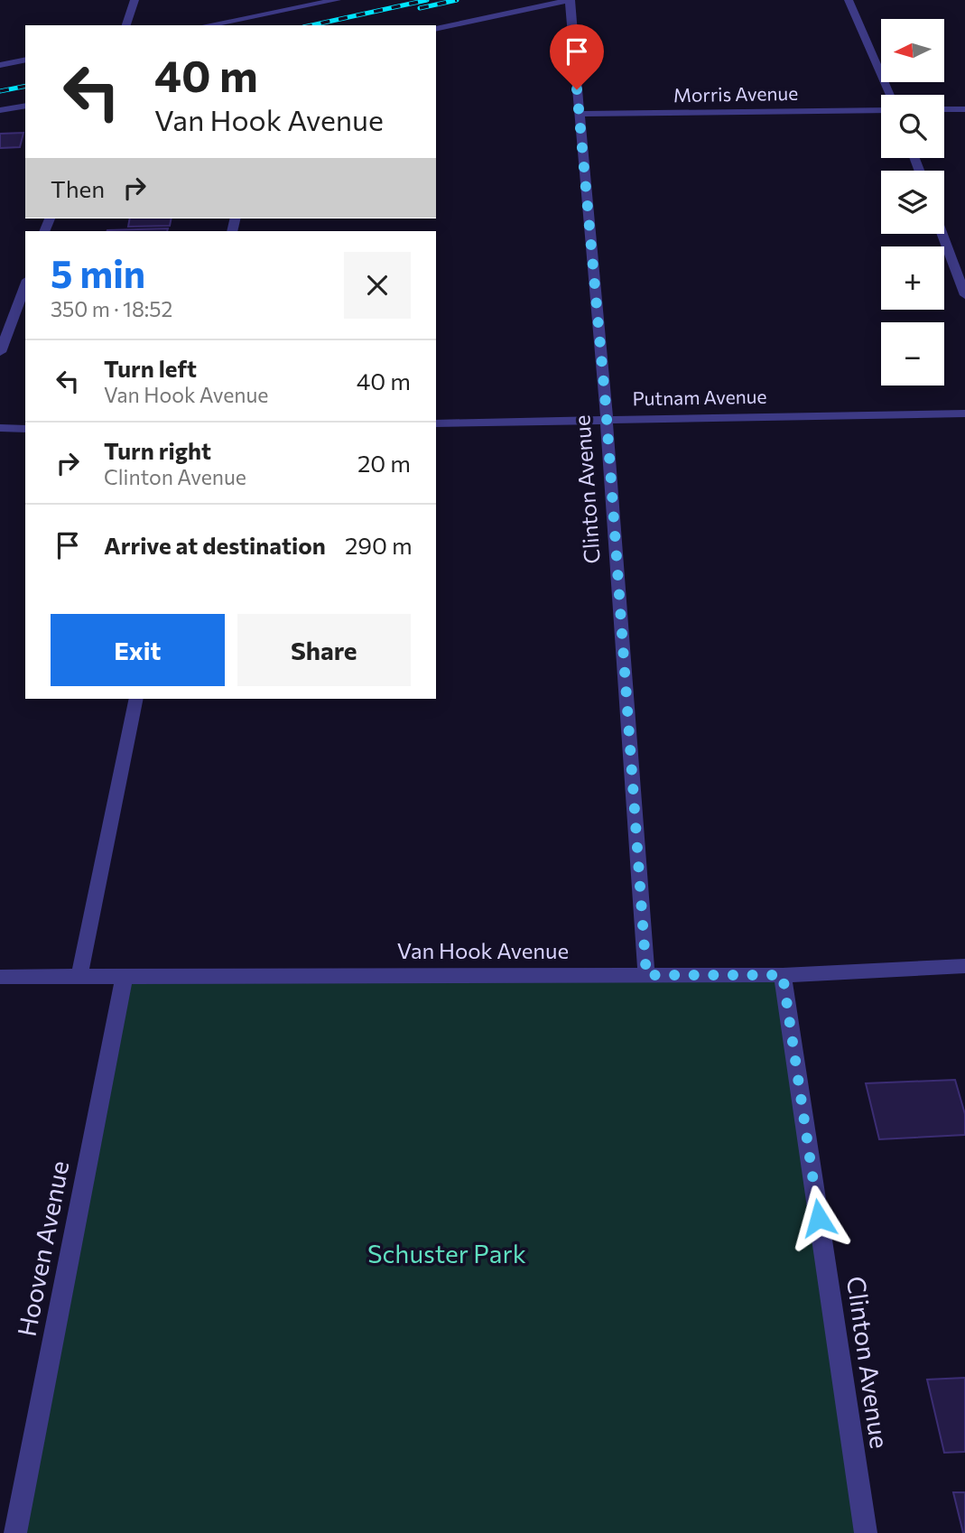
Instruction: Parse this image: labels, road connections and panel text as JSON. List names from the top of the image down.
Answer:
{
  "streets": {
    "street": [
      "Morris Avenue",
      "Putnam Avenue",
      "Clinton Avenue",
      "Van Hook Avenue",
      "Hooven Avenue"
    ]
  },
  "crossings": [
    ["Morris Avenue", "Clinton Avenue"],
    ["Putnam Avenue", "Clinton Avenue"],
    ["Clinton Avenue", "Van Hook Avenue"],
    ["Van Hook Avenue", "Hooven Avenue"]
  ],
  "parks": ["Schuster Park"],
  "north": "left",
  "page": {
    "map_buttons": ["+", "−"],
    "turn": ["40 m", "Van Hook Avenue"],
    "then": "Then",
    "heading": ["5 min", "350 m · 18:52"],
    "list": [
      {
        "name": "Turn left",
        "note": "Van Hook Avenue",
        "value": "40 m"
      },
      {
        "name": "Turn right",
        "note": "Clinton Avenue",
        "value": "20 m"
      },
      {
        "name": "Arrive at destination",
        "value": "290 m"
      }
    ],
    "buttons": ["Exit", "Share"]
  }
}
